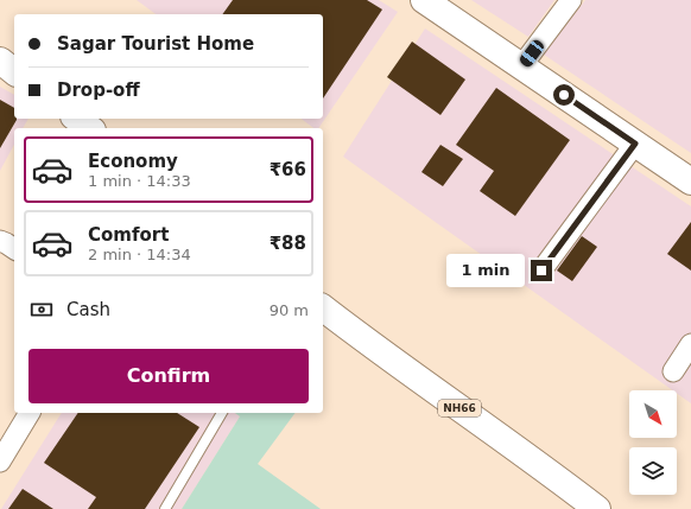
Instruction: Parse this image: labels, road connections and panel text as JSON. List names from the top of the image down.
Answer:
{
  "streets": {
    "main road": ["NH66"]
  },
  "north": "bottom right",
  "page": {
    "banner": ["Sagar Tourist Home", "Drop-off"],
    "list": [
      {
        "name": "Economy",
        "note": "1 min · 14:33",
        "value": "₹66"
      },
      {
        "name": "Comfort",
        "note": "2 min · 14:34",
        "value": "₹88"
      }
    ],
    "bubble": "1 min",
    "pay": ["Cash", "90 m"],
    "buttons": "Confirm"
  }
}
